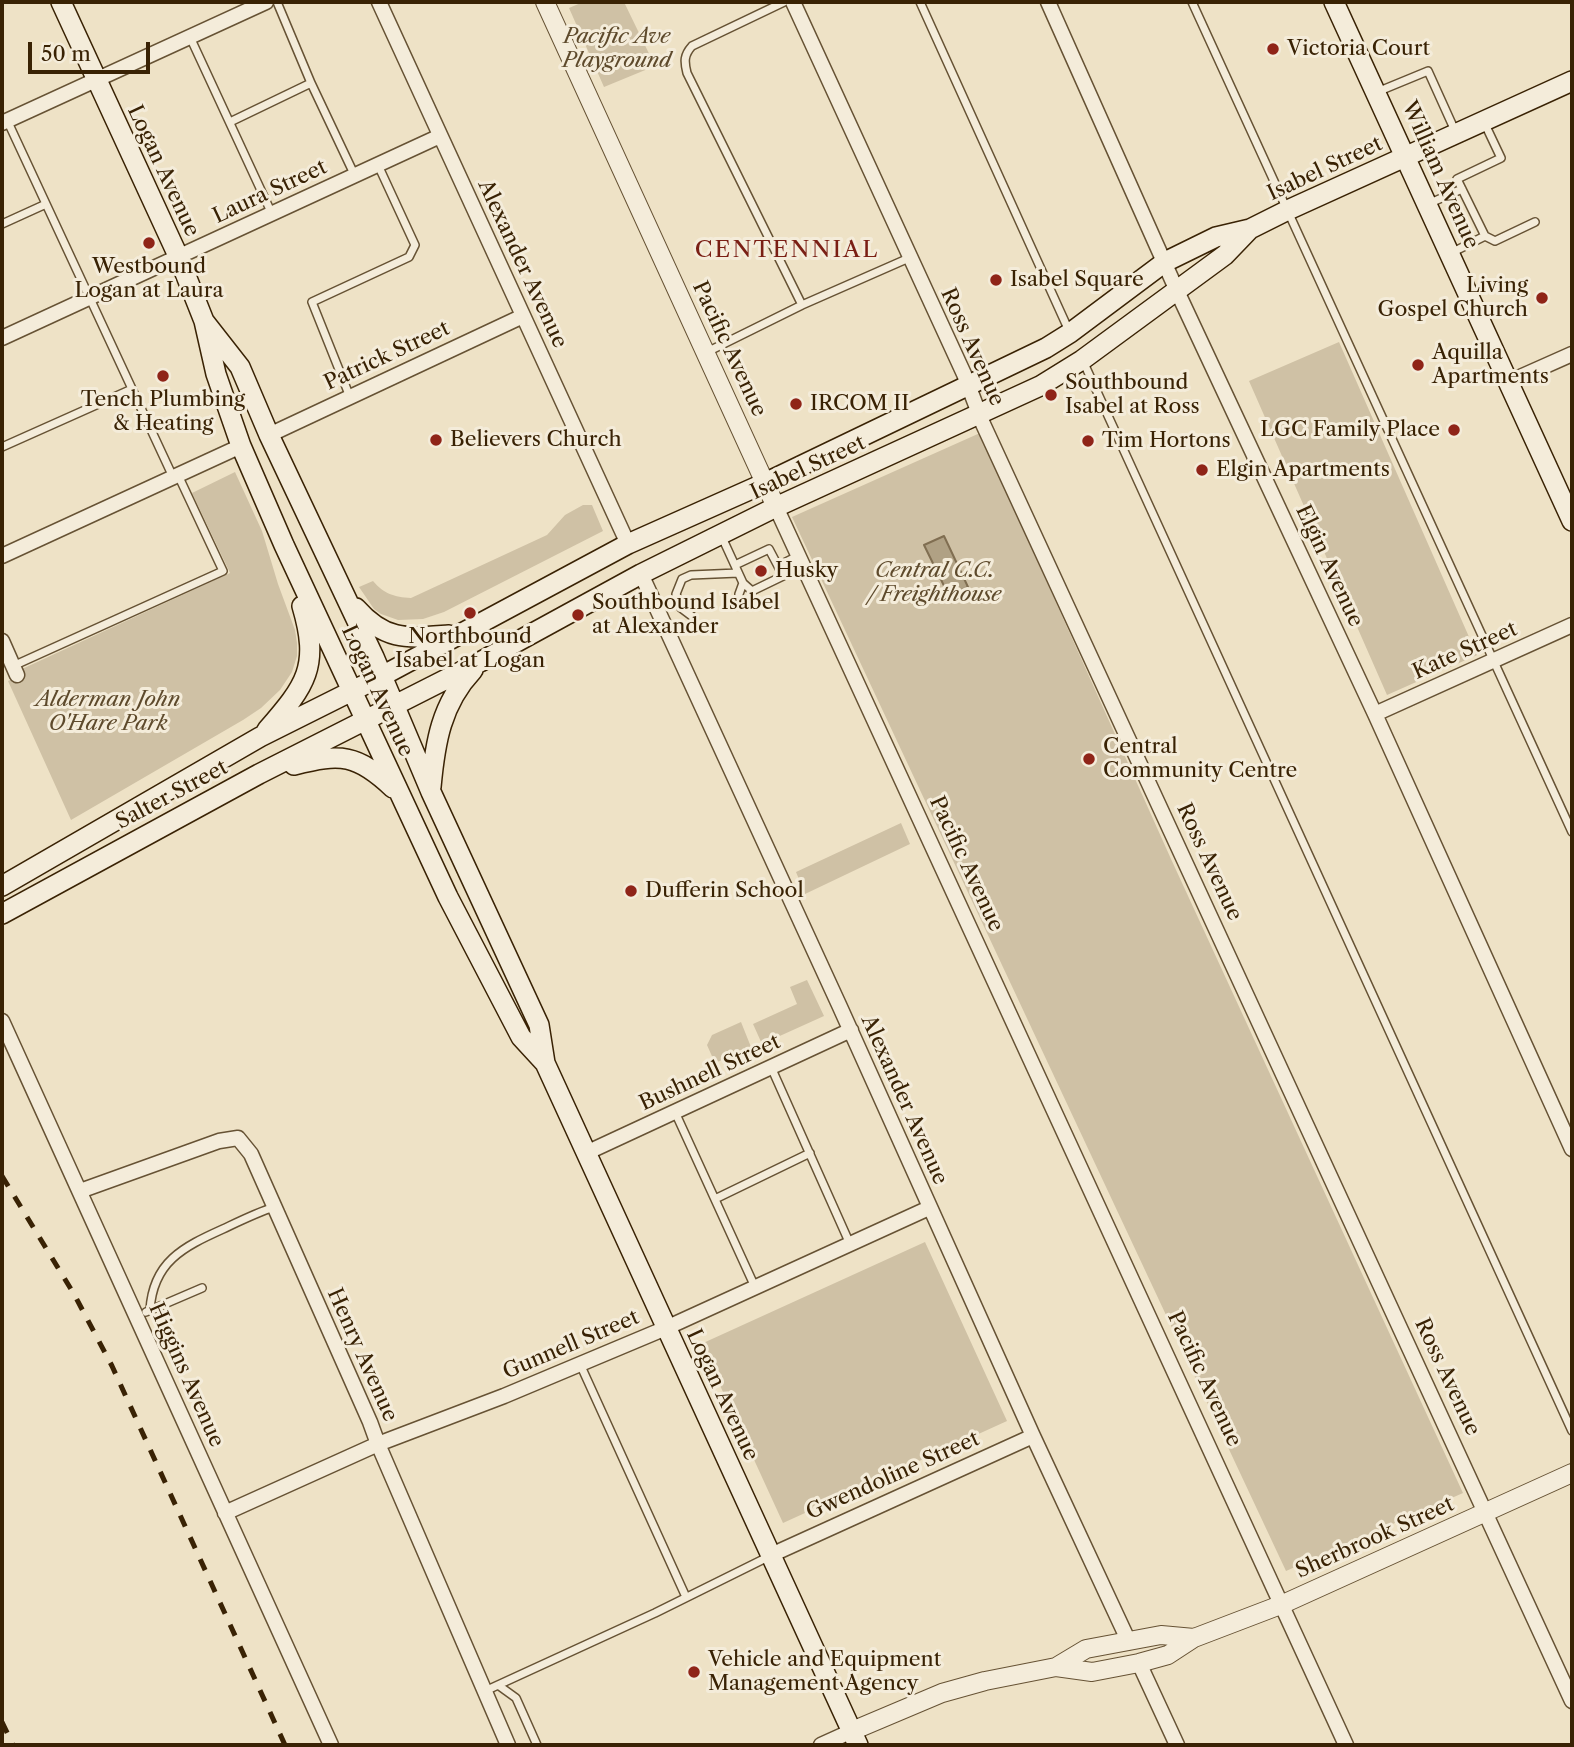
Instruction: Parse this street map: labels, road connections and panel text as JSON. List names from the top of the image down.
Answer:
{
  "streets": {
    "main road": [
      "Isabel Street",
      "Logan Avenue",
      "William Avenue",
      "Salter Street"
    ],
    "street": [
      "Laura Street",
      "Alexander Avenue",
      "Ross Avenue",
      "Pacific Avenue",
      "Patrick Street",
      "Elgin Avenue",
      "Kate Street",
      "Bushnell Street",
      "Gunnell Street",
      "Henry Avenue",
      "Higgins Avenue",
      "Gwendoline Street",
      "Sherbrook Street"
    ]
  },
  "crossings": [
    ["Isabel Street", "Logan Avenue"],
    ["Isabel Street", "William Avenue"],
    ["Isabel Street", "Alexander Avenue"],
    ["Isabel Street", "Ross Avenue"],
    ["Isabel Street", "Pacific Avenue"],
    ["Isabel Street", "Elgin Avenue"],
    ["Isabel Street", "Salter Street"],
    ["Logan Avenue", "Laura Street"],
    ["Logan Avenue", "Patrick Street"],
    ["Logan Avenue", "Salter Street"],
    ["Logan Avenue", "Bushnell Street"],
    ["Logan Avenue", "Gunnell Street"],
    ["Logan Avenue", "Gwendoline Street"],
    ["Logan Avenue", "Sherbrook Street"],
    ["Laura Street", "Alexander Avenue"],
    ["Alexander Avenue", "Patrick Street"],
    ["Alexander Avenue", "Bushnell Street"],
    ["Alexander Avenue", "Gunnell Street"],
    ["Alexander Avenue", "Gwendoline Street"],
    ["Alexander Avenue", "Sherbrook Street"],
    ["Ross Avenue", "Sherbrook Street"],
    ["Pacific Avenue", "Sherbrook Street"],
    ["Elgin Avenue", "Kate Street"],
    ["Gunnell Street", "Henry Avenue"],
    ["Gunnell Street", "Higgins Avenue"],
    ["Henry Avenue", "Higgins Avenue"]
  ],
  "districts": ["CENTENNIAL"],
  "parks": ["Pacific Ave Playground", "Central C.C. / Freighthouse", "Alderman John O'Hare Park"],
  "places": [
    "Victoria Court",
    "Westbound Logan at Laura",
    "Isabel Square",
    "Living Gospel Church",
    "Aquilla Apartments",
    "Tench Plumbing & Heating",
    "Southbound Isabel at Ross",
    "IRCOM II",
    "LGC Family Place",
    "Believers Church",
    "Tim Hortons",
    "Elgin Apartments",
    "Husky",
    "Northbound Isabel at Logan",
    "Southbound Isabel at Alexander",
    "Central Community Centre",
    "Dufferin School",
    "Vehicle and Equipment Management Agency"
  ],
  "scale_bar": "50 m"
}
